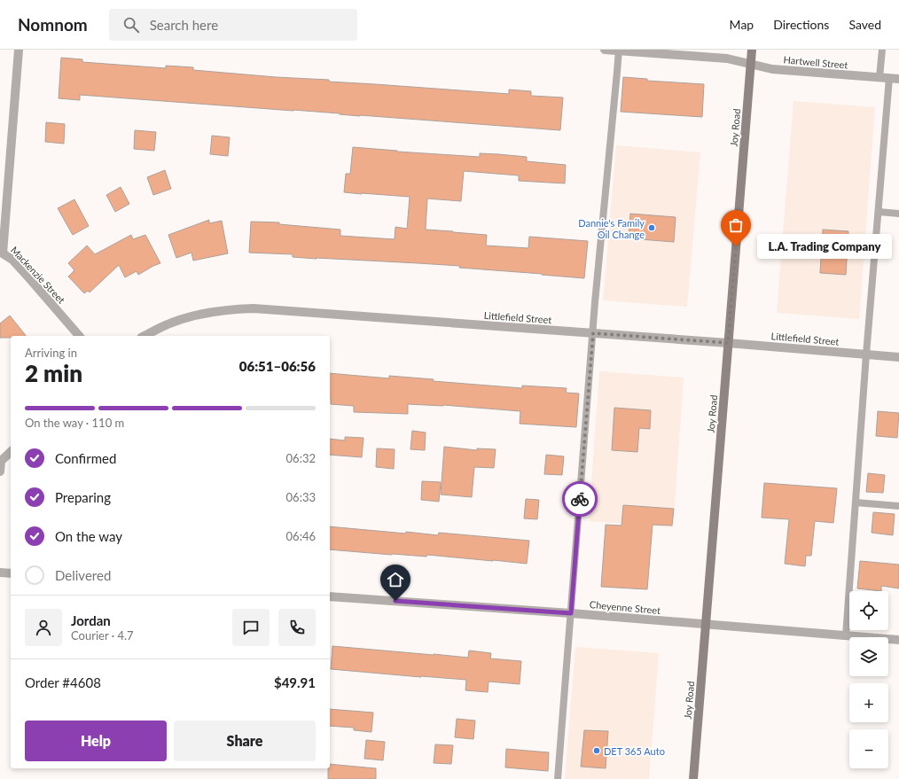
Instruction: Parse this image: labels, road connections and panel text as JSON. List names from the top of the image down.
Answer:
{
  "streets": {
    "street": [
      "Hartwell Street",
      "Joy Road",
      "Mackenzie Street",
      "Littlefield Street",
      "Cheyenne Street"
    ]
  },
  "crossings": [
    ["Hartwell Street", "Joy Road"],
    ["Joy Road", "Littlefield Street"],
    ["Joy Road", "Cheyenne Street"]
  ],
  "places": ["Dannie's Family Oil Change", "L.A. Trading Company", "DET 365 Auto"],
  "page": {
    "header": "Nomnom",
    "search": "Search here",
    "nav": ["Map", "Directions", "Saved"],
    "bubble": "L.A. Trading Company",
    "heading": ["2 min", "Arriving in", "06:51–06:56"],
    "panel": [
      "Jordan",
      "Courier · 4.7",
      "Order #4608",
      "$49.91"
    ],
    "bar": "On the way · 110 m",
    "list": [
      ["Confirmed", "06:32"],
      ["Preparing", "06:33"],
      ["On the way", "06:46"],
      "Delivered"
    ],
    "map_buttons": ["+", "−"],
    "buttons": ["Help", "Share"]
  }
}
